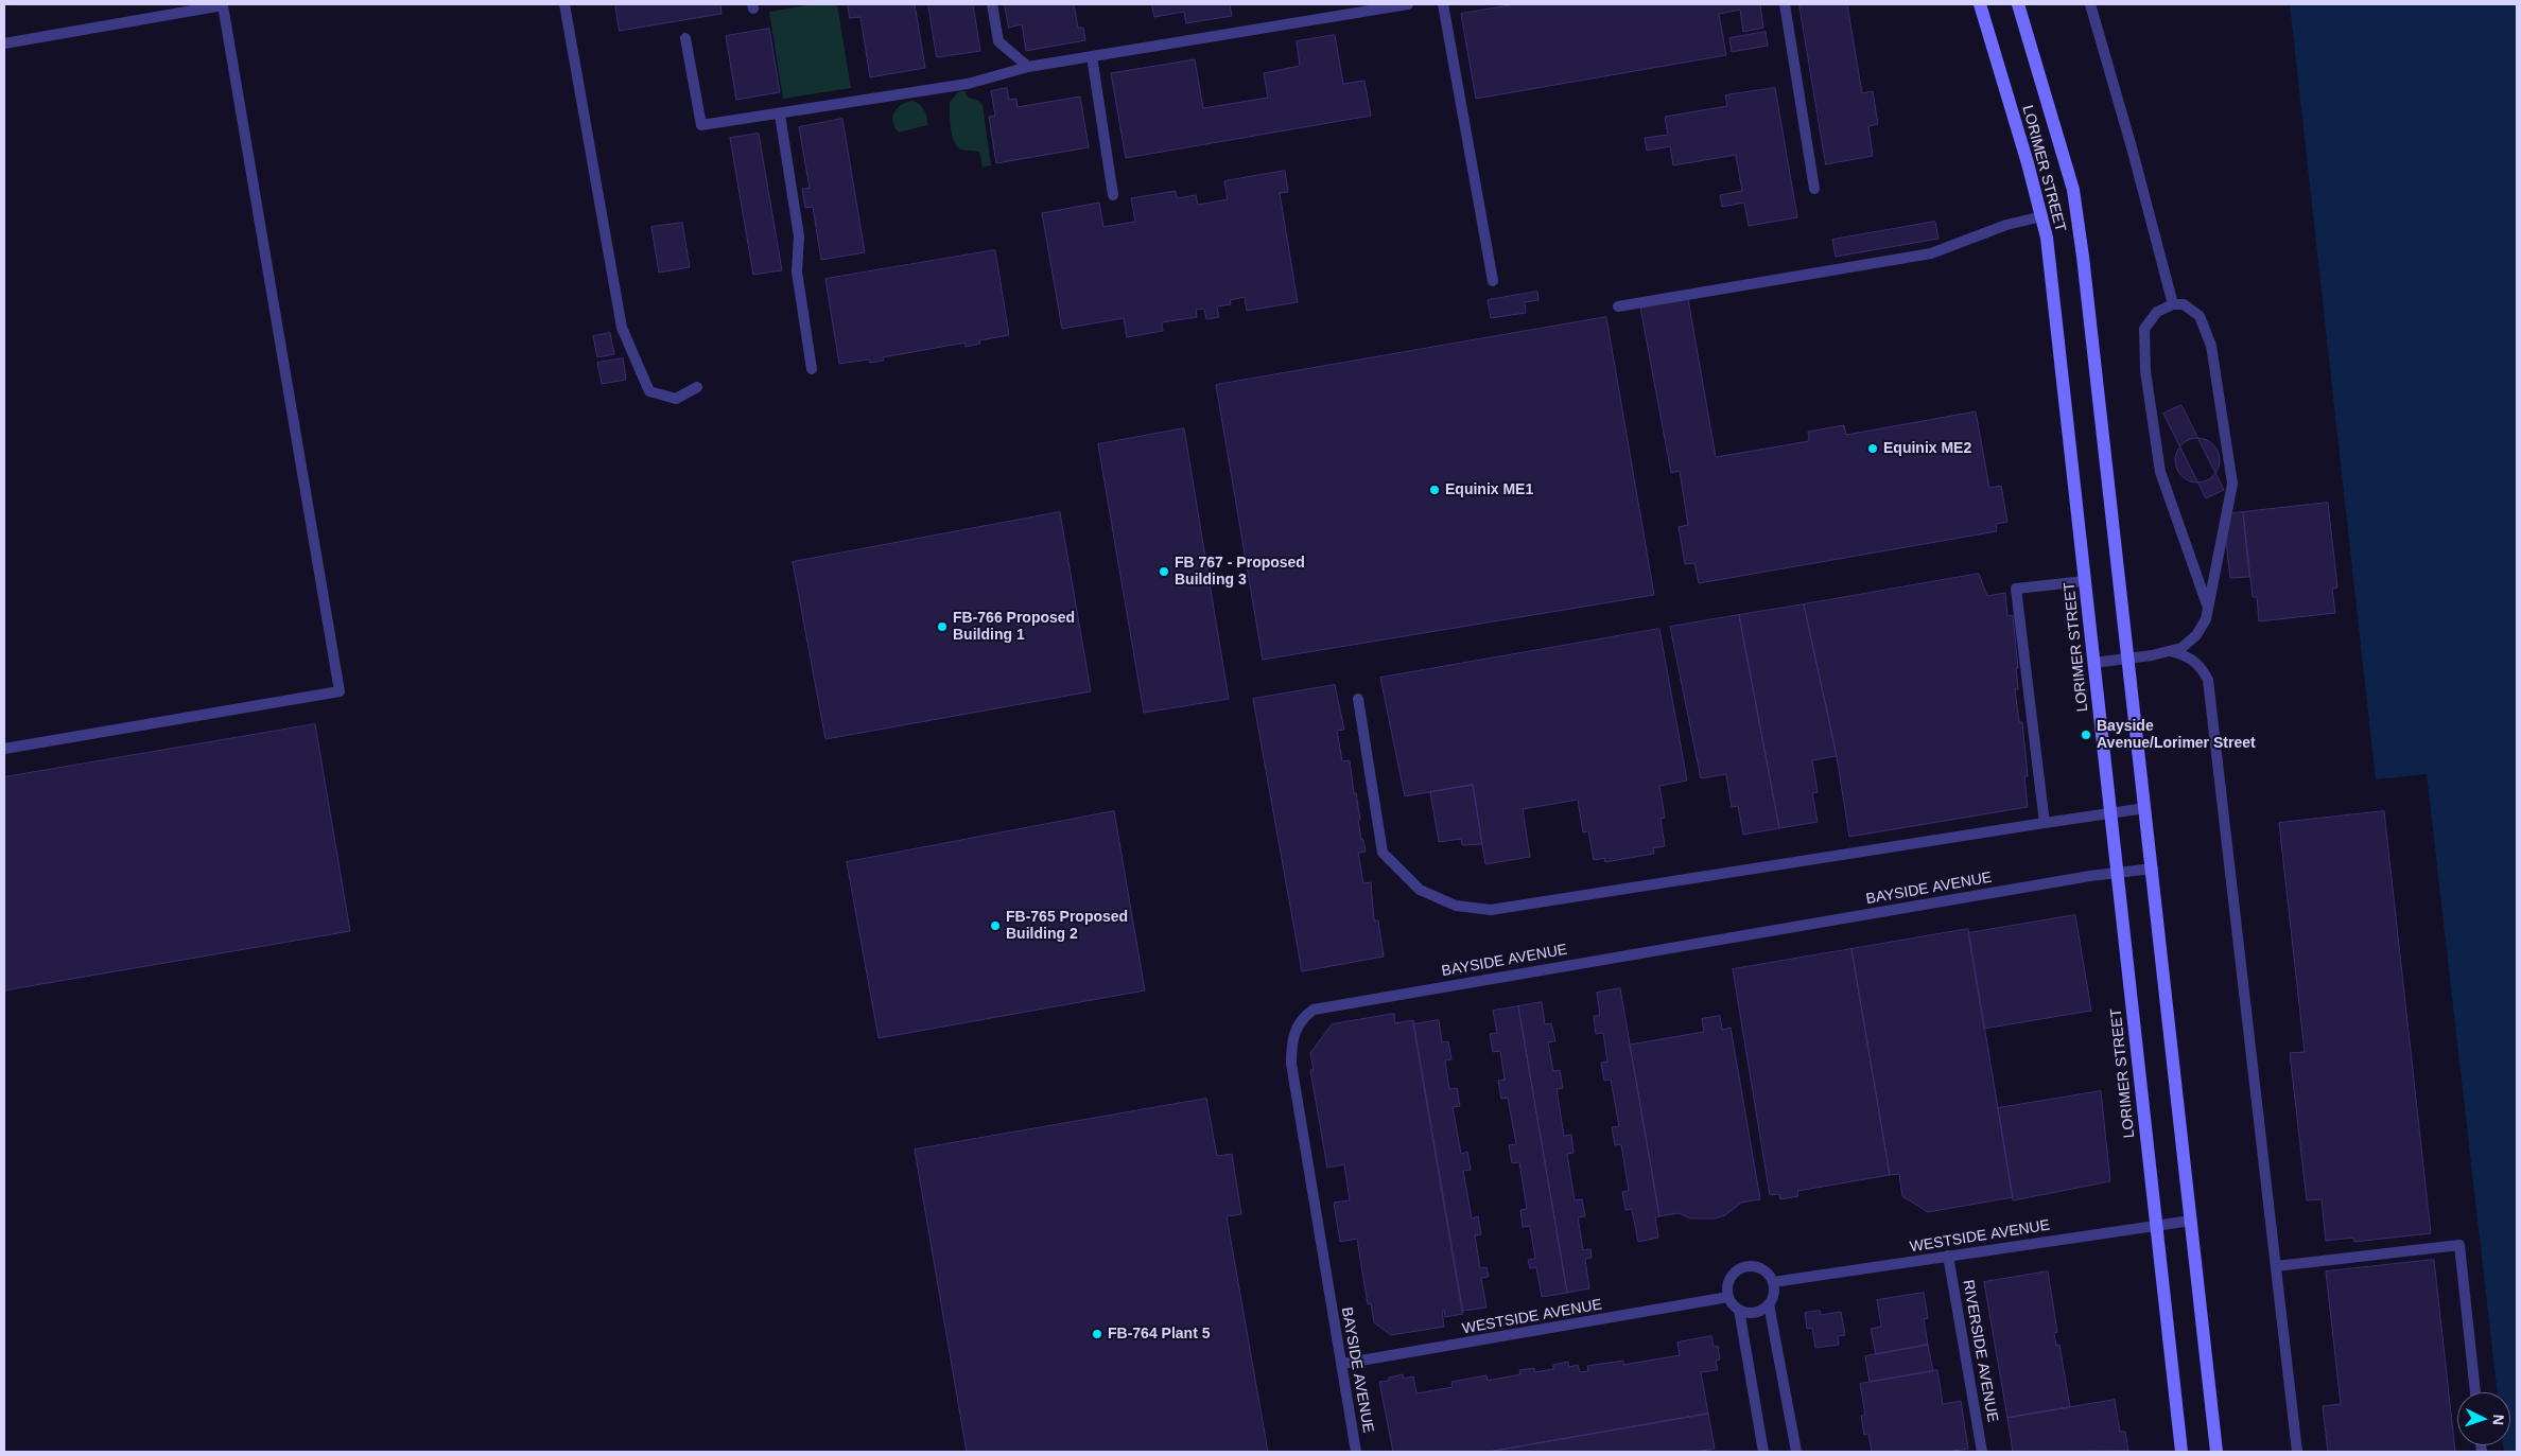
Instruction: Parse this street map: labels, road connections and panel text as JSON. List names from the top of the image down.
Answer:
{
  "streets": {
    "main road": ["LORIMER STREET"],
    "lane": ["BAYSIDE AVENUE", "WESTSIDE AVENUE", "RIVERSIDE AVENUE"]
  },
  "crossings": [
    ["LORIMER STREET", "BAYSIDE AVENUE"],
    ["LORIMER STREET", "WESTSIDE AVENUE"],
    ["BAYSIDE AVENUE", "WESTSIDE AVENUE"],
    ["WESTSIDE AVENUE", "RIVERSIDE AVENUE"]
  ],
  "places": [
    "Equinix ME2",
    "Equinix ME1",
    "FB 767 - Proposed Building 3",
    "FB-766 Proposed Building 1",
    "Bayside Avenue/Lorimer Street",
    "FB-765 Proposed Building 2",
    "FB-764 Plant 5"
  ],
  "north": "right"
}
